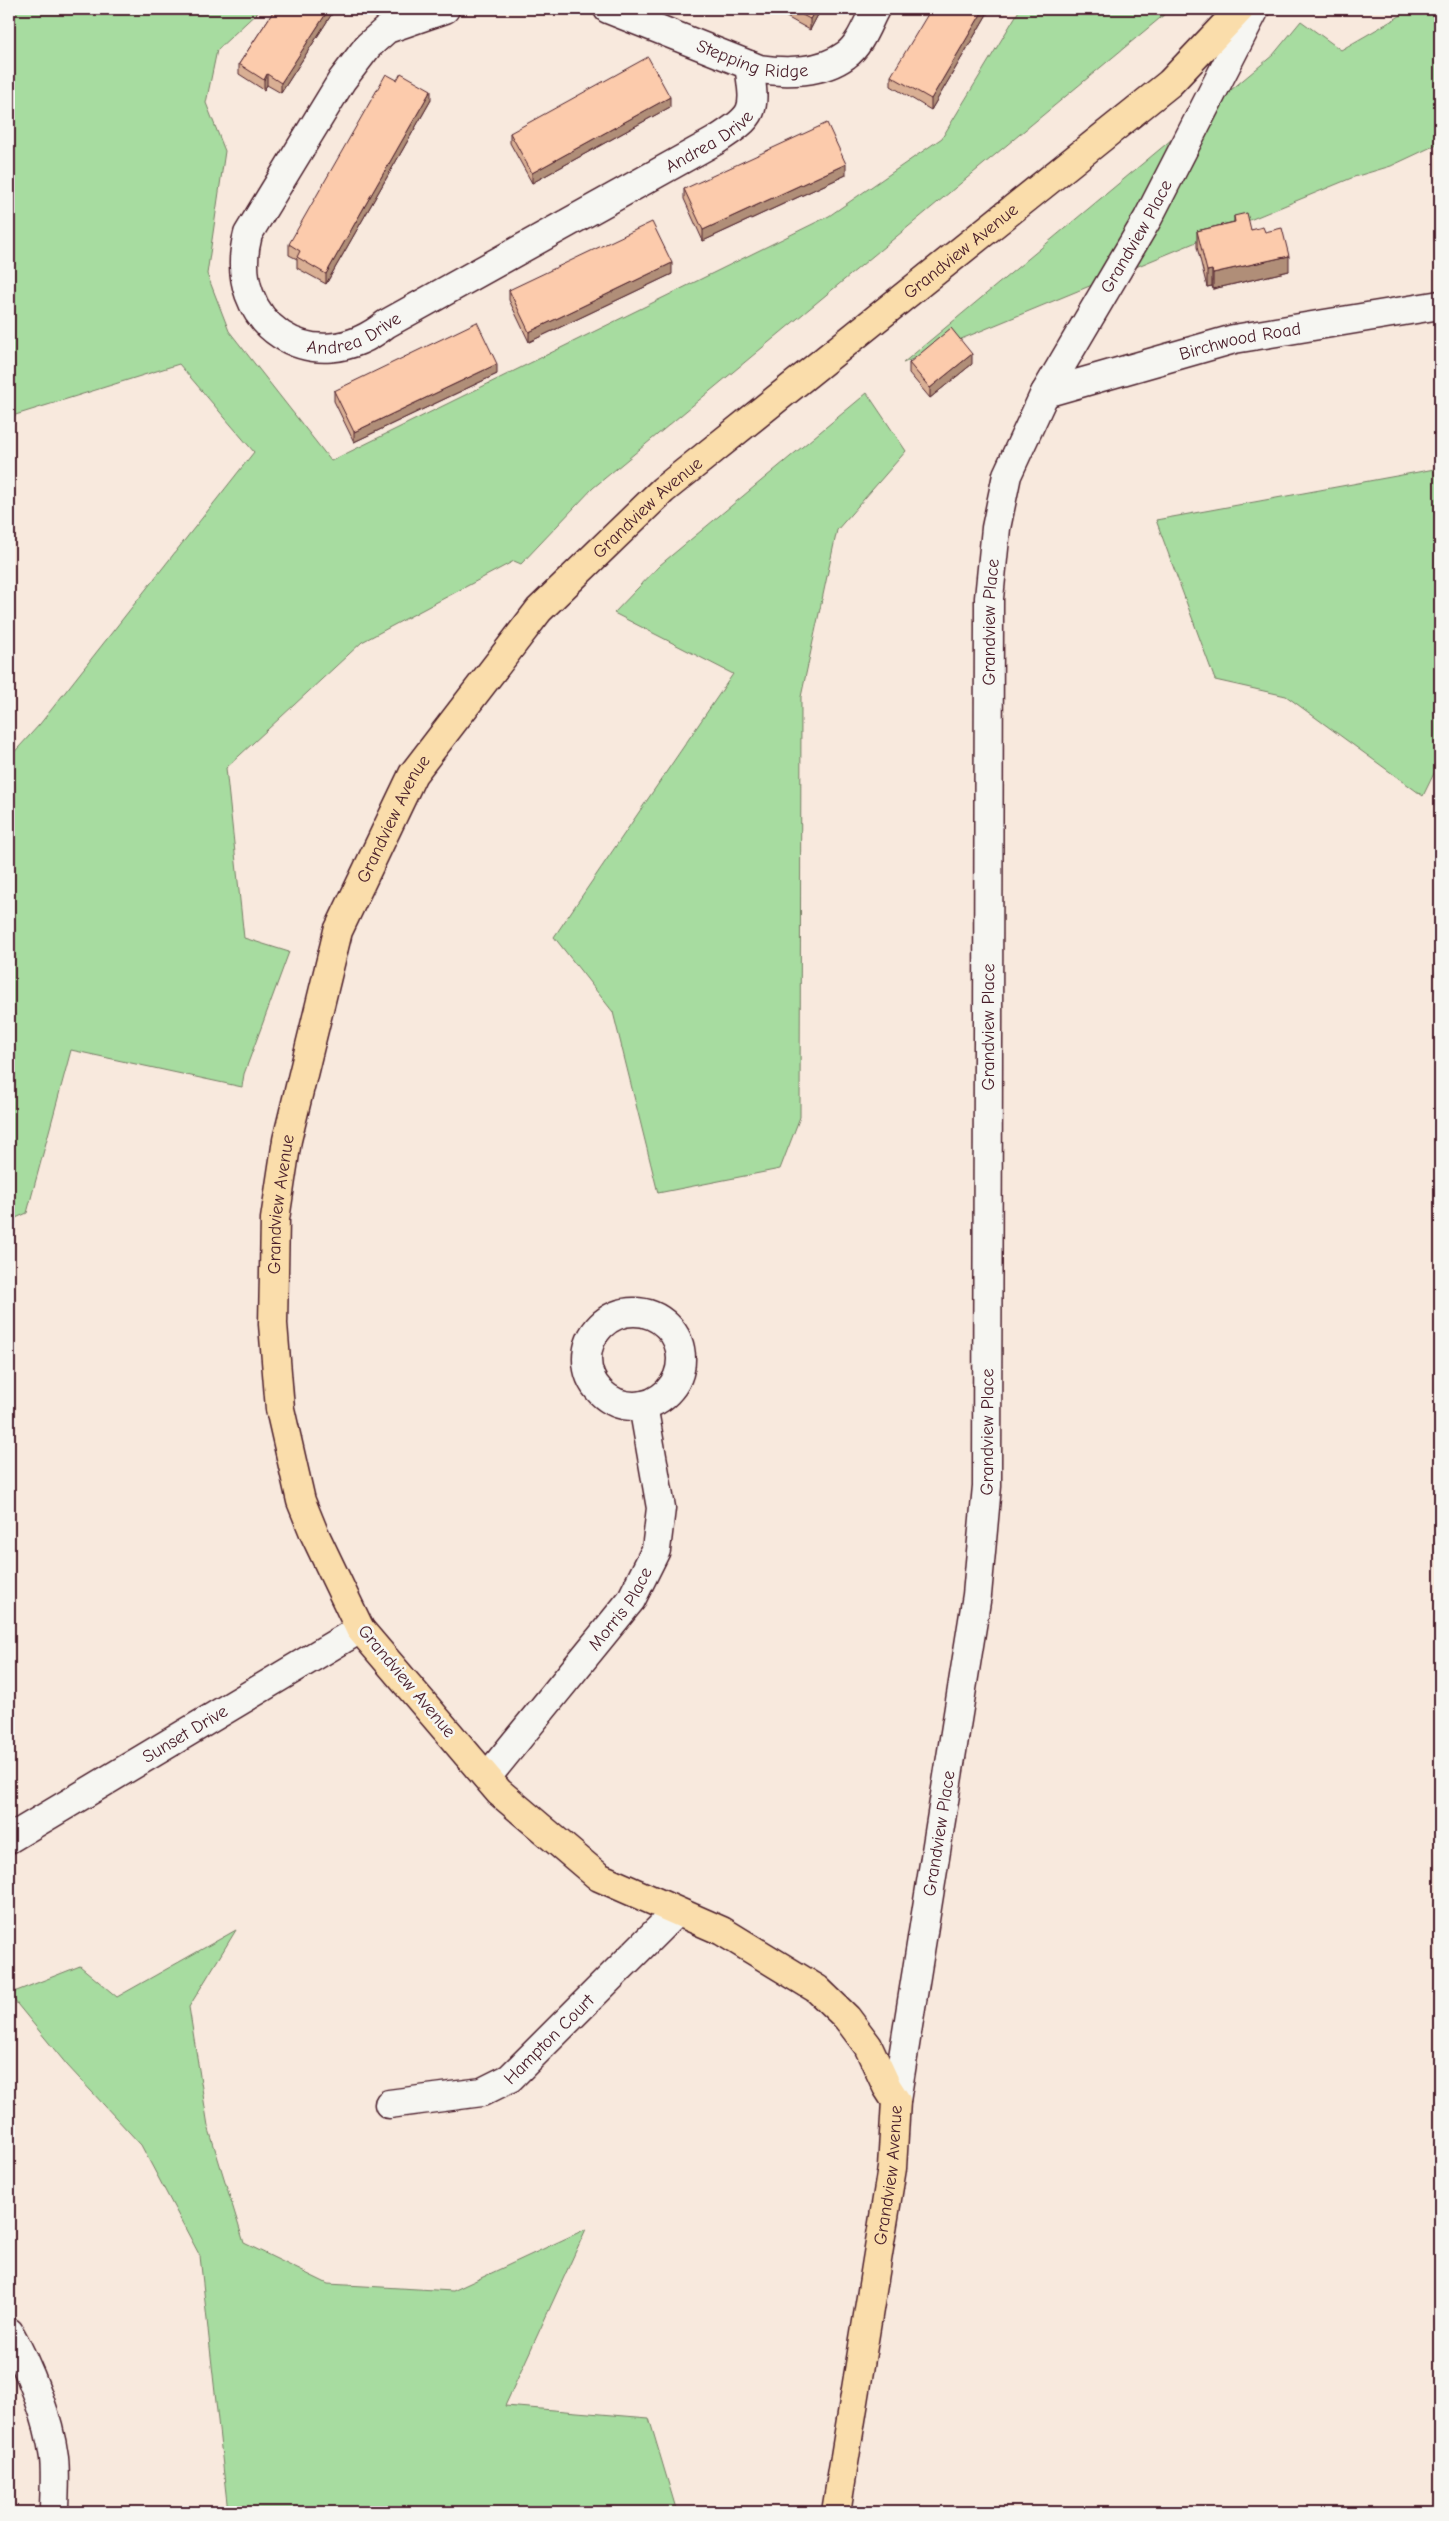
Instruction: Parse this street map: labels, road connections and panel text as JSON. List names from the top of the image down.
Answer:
{
  "streets": {
    "main road": ["Grandview Avenue"],
    "street": [
      "Stepping Ridge",
      "Andrea Drive",
      "Grandview Place",
      "Birchwood Road",
      "Morris Place",
      "Sunset Drive",
      "Hampton Court"
    ]
  },
  "crossings": [
    ["Stepping Ridge", "Andrea Drive"],
    ["Grandview Place", "Grandview Avenue"],
    ["Grandview Place", "Birchwood Road"],
    ["Grandview Avenue", "Morris Place"],
    ["Grandview Avenue", "Sunset Drive"],
    ["Grandview Avenue", "Hampton Court"]
  ]
}
